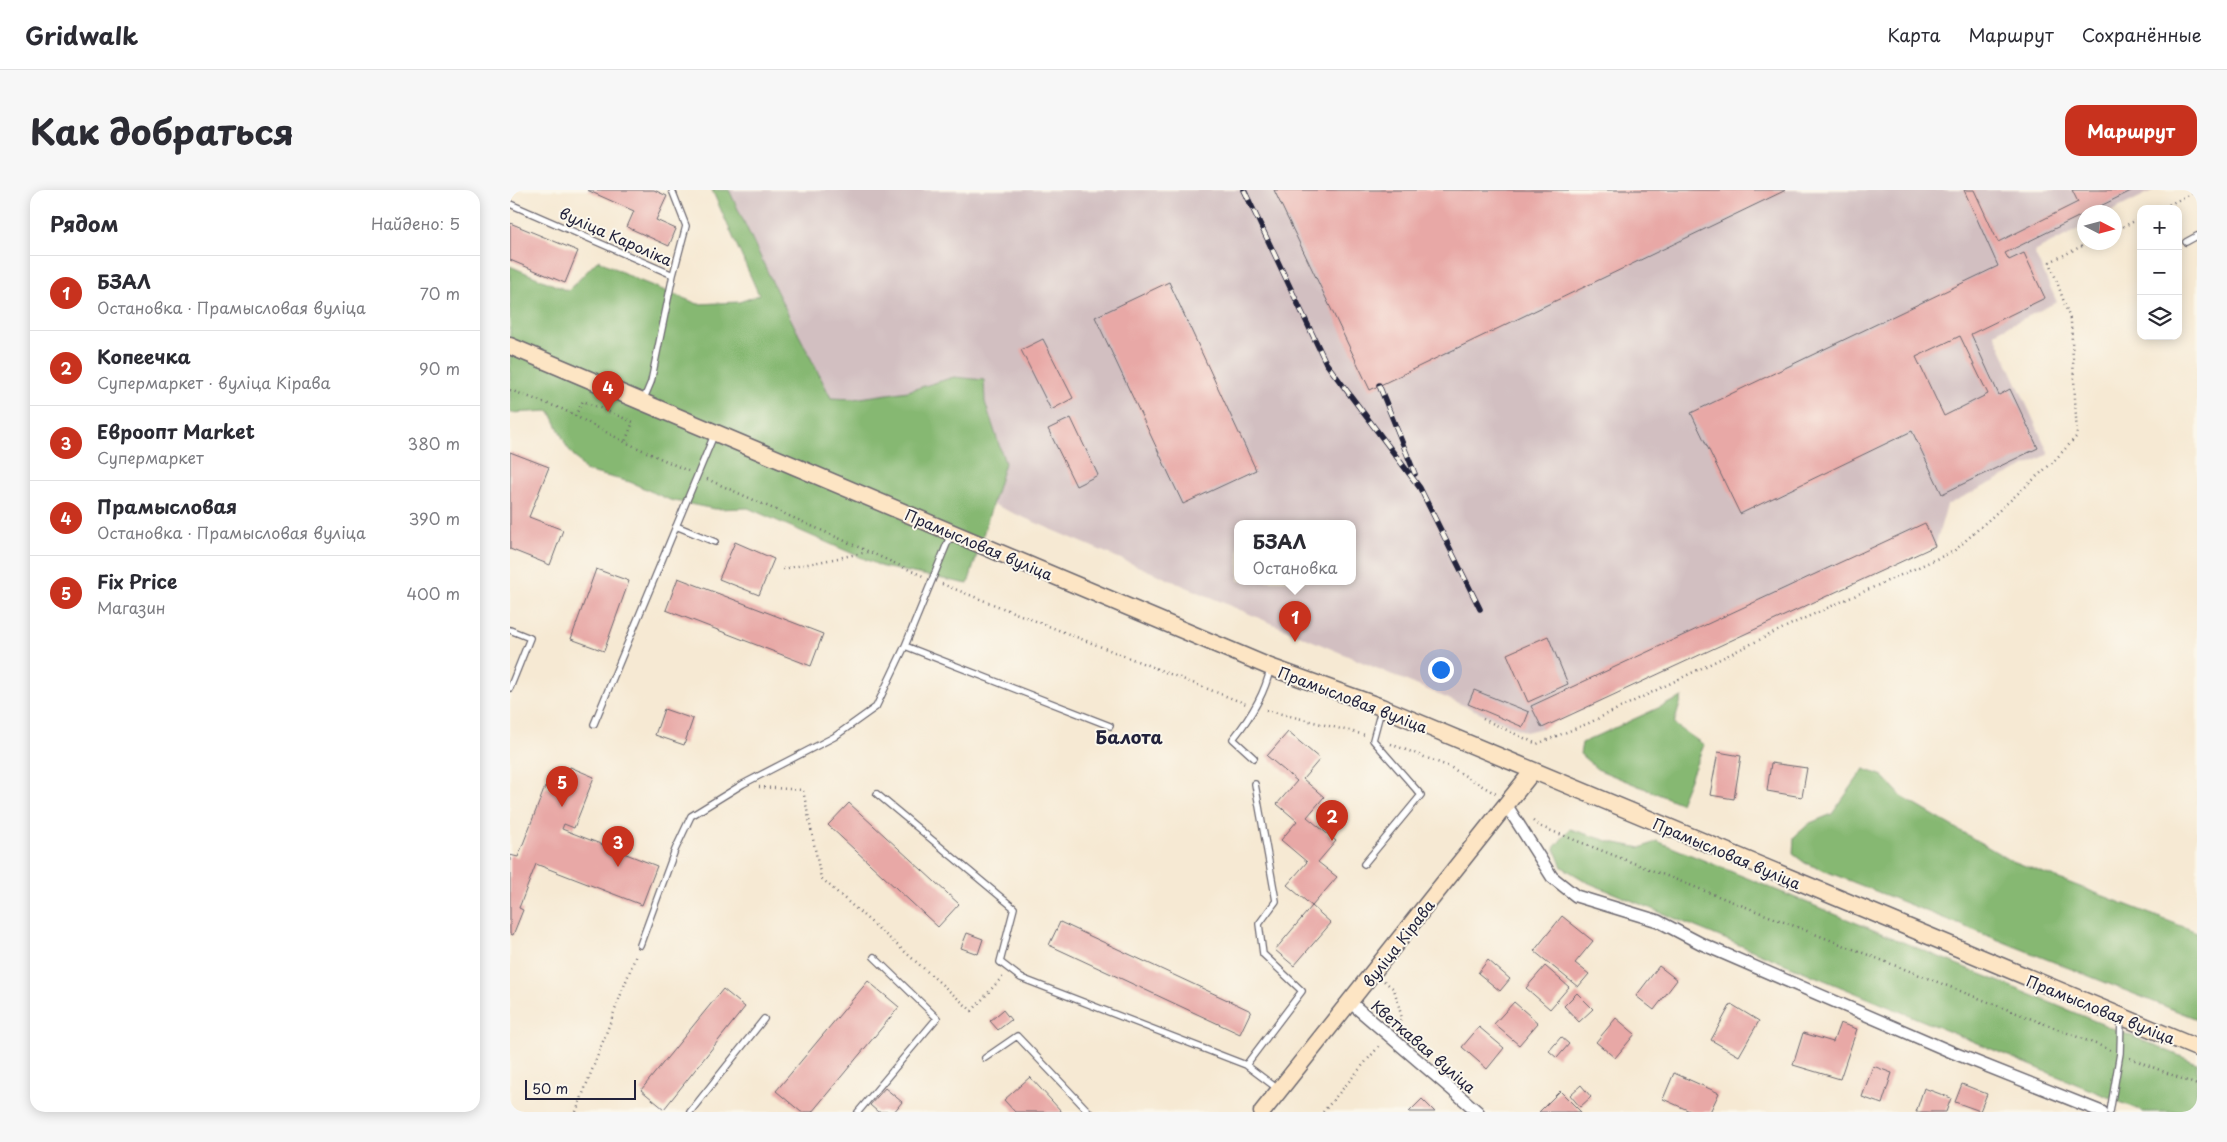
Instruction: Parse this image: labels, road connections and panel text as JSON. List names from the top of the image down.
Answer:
{
  "streets": {
    "main road": ["Прамысловая вуліца", "вуліца Кірава"],
    "street": ["Кветкавая вуліца"],
    "lane": ["вуліца Кароліка"]
  },
  "crossings": [
    ["вуліца Кароліка", "Прамысловая вуліца"],
    ["Прамысловая вуліца", "вуліца Кірава"],
    ["вуліца Кірава", "Кветкавая вуліца"]
  ],
  "districts": ["Балота"],
  "scale_bar": "50 m",
  "north": "right",
  "page": {
    "header": "Gridwalk",
    "nav": ["Карта", "Маршрут", "Сохранённые"],
    "title": "Как добраться",
    "buttons": "Маршрут",
    "heading": ["Рядом", "Найдено: 5"],
    "map_buttons": ["+", "−"],
    "list": [
      {
        "mark": "1",
        "name": "БЗАЛ",
        "note": "Остановка · Прамысловая вуліца",
        "value": "70 m"
      },
      {
        "mark": "2",
        "name": "Копеечка",
        "note": "Супермаркет · вуліца Кірава",
        "value": "90 m"
      },
      {
        "mark": "3",
        "name": "Евроопт Market",
        "note": "Супермаркет",
        "value": "380 m"
      },
      {
        "mark": "4",
        "name": "Прамысловая",
        "note": "Остановка · Прамысловая вуліца",
        "value": "390 m"
      },
      {
        "mark": "5",
        "name": "Fix Price",
        "note": "Магазин",
        "value": "400 m"
      }
    ],
    "pins": [
      "4",
      "1",
      "5",
      "2",
      "3"
    ],
    "popup": ["БЗАЛ", "Остановка"],
    "scale": "50 m"
  }
}
